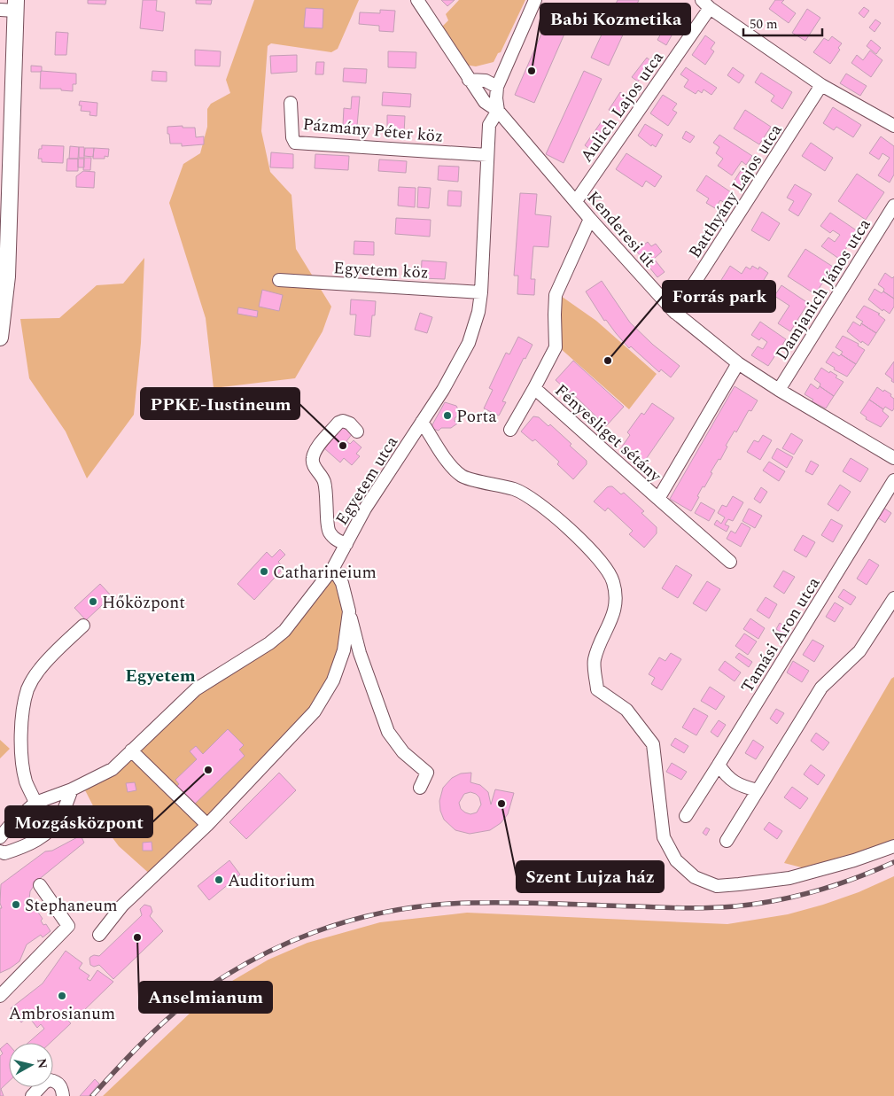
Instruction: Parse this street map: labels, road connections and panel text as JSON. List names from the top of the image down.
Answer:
{
  "streets": {
    "street": [
      "Aulich Lajos utca",
      "Pázmány Péter köz",
      "Batthyány Lajos utca",
      "Kenderesi út",
      "Egyetem köz",
      "Damjanich János utca",
      "Fényesliget sétány",
      "Egyetem utca",
      "Tamási Áron utca"
    ]
  },
  "crossings": [
    ["Aulich Lajos utca", "Kenderesi út"],
    ["Pázmány Péter köz", "Egyetem utca"],
    ["Batthyány Lajos utca", "Kenderesi út"],
    ["Kenderesi út", "Damjanich János utca"],
    ["Kenderesi út", "Fényesliget sétány"],
    ["Kenderesi út", "Egyetem utca"],
    ["Egyetem köz", "Egyetem utca"]
  ],
  "districts": ["Egyetem"],
  "places": [
    "Babi Kozmetika",
    "Forrás park",
    "Porta",
    "PPKE-Iustineum",
    "Catharineium",
    "Hőközpont",
    "Mozgásközpont",
    "Szent Lujza ház",
    "Auditorium",
    "Stephaneum",
    "Anselmianum",
    "Ambrosianum"
  ],
  "scale_bar": "50 m",
  "north": "right"
}
